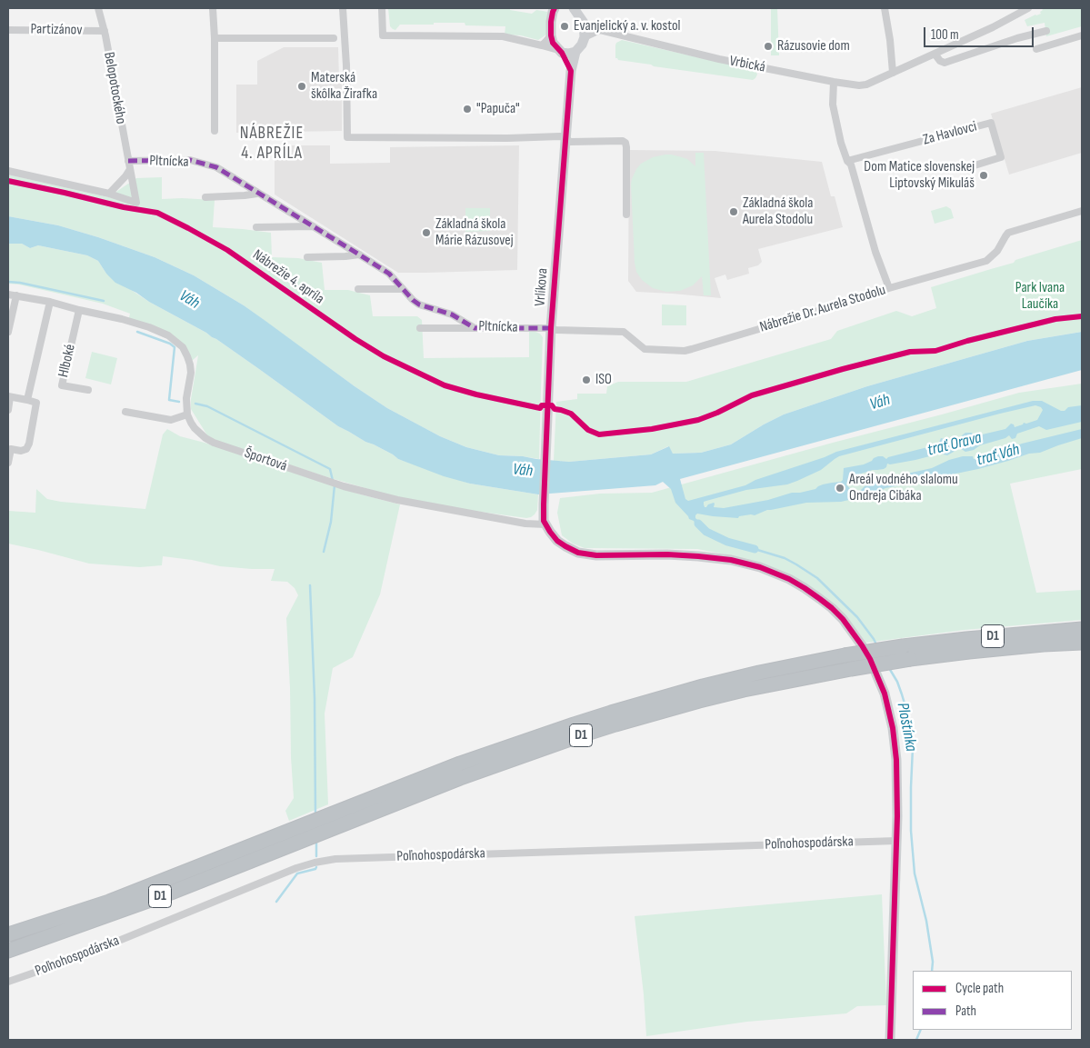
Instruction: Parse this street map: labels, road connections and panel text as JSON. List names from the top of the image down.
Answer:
{
  "streets": {
    "highway": ["D1"],
    "street": [
      "Partizánov",
      "Vrbická",
      "Belopotockého",
      "Za Havlovci",
      "Pltnícka",
      "Vrlíkova",
      "Nábrežie Dr. Aurela Stodolu",
      "Hlboké",
      "Športová",
      "Poľnohospodárska"
    ],
    "cycle path": ["Nábrežie 4. apríla"]
  },
  "crossings": [
    ["Partizánov", "Belopotockého"],
    ["Belopotockého", "Pltnícka"],
    ["Pltnícka", "Vrlíkova"],
    ["Pltnícka", "Nábrežie Dr. Aurela Stodolu"],
    ["Vrlíkova", "Nábrežie Dr. Aurela Stodolu"],
    ["Vrlíkova", "Športová"]
  ],
  "districts": ["NÁBREŽIE 4. APRÍLA"],
  "water": [
    "Váh",
    "trať Orava",
    "trať Váh",
    "Ploštínka"
  ],
  "parks": ["Park Ivana Laučíka"],
  "places": [
    "Evanjelický a. v. kostol",
    "Rázusovie dom",
    "Materská škôlka Žirafka",
    "\"Papuča\"",
    "Dom Matice slovenskej Liptovský Mikuláš",
    "Základná škola Aurela Stodolu",
    "Základná škola Márie Rázusovej",
    "ISO",
    "Areál vodného slalomu Ondreja Cibáka"
  ],
  "legend": ["Cycle path", "Path"],
  "scale_bar": "100 m"
}
